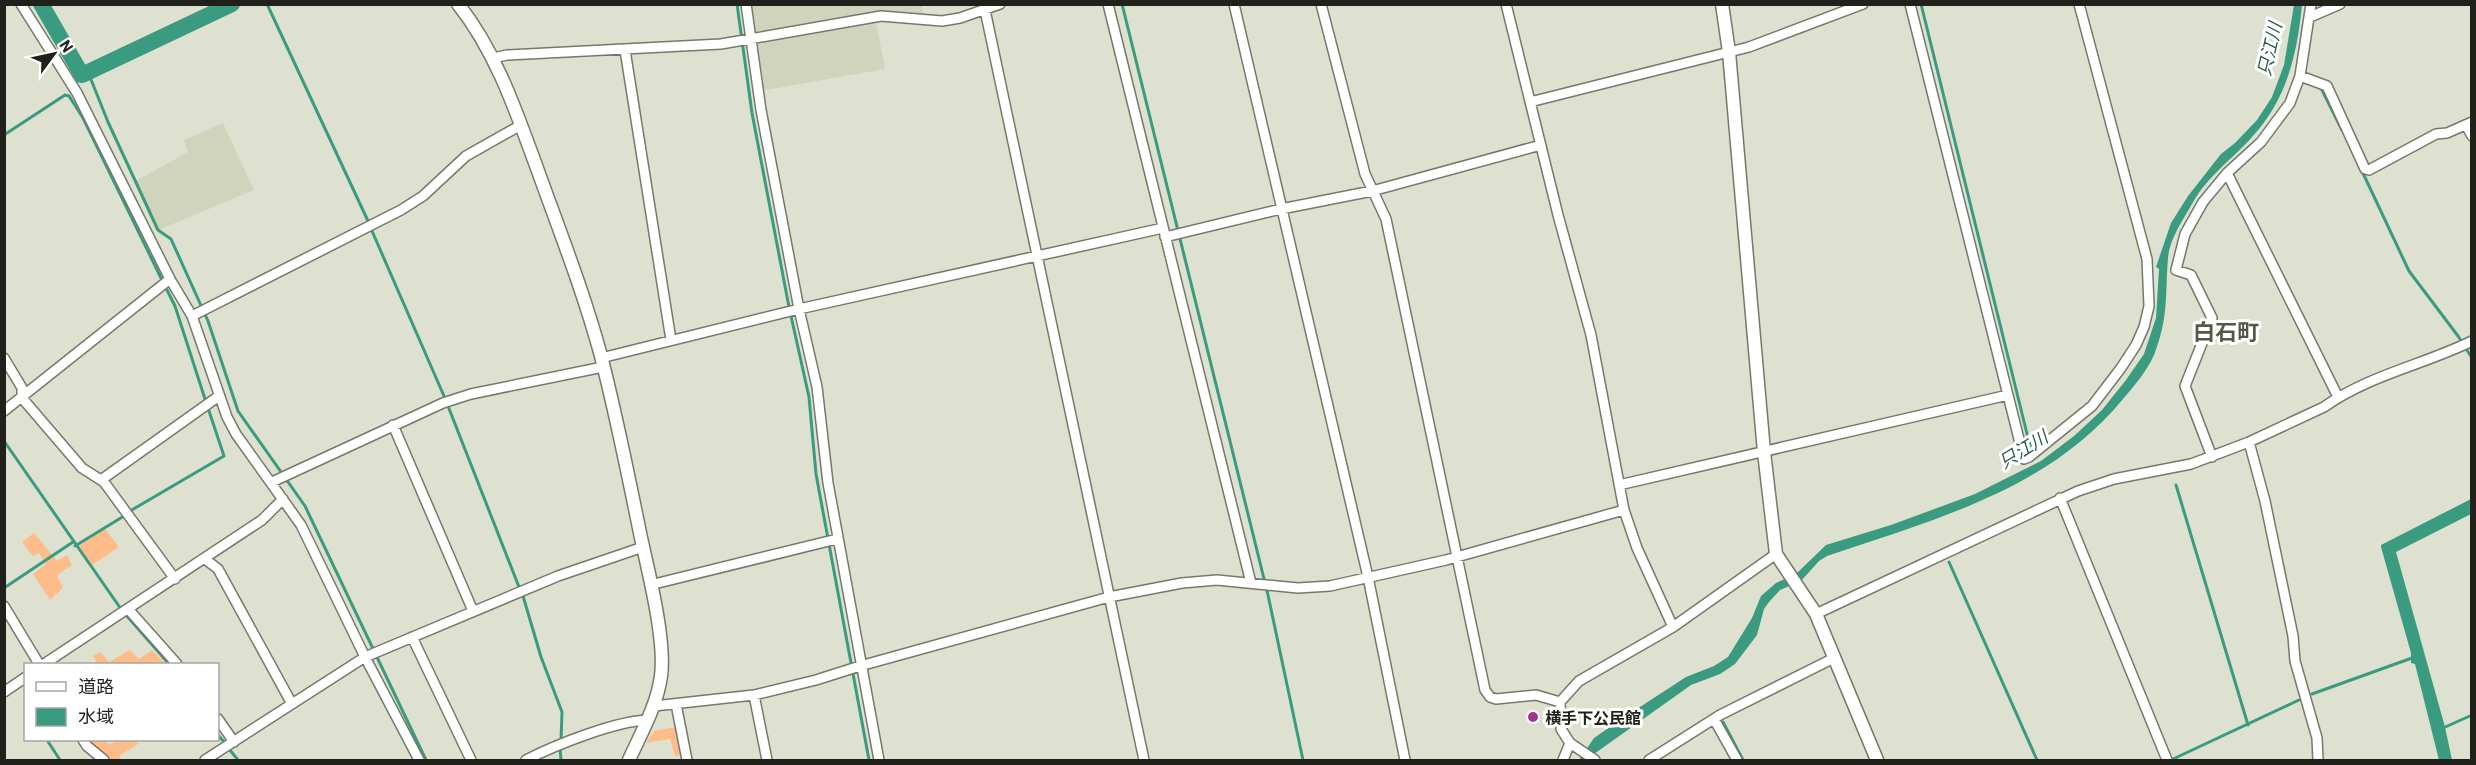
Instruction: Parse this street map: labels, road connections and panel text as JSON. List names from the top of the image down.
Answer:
{
  "districts": ["白石町"],
  "water": ["只江川"],
  "places": ["横手下公民館"],
  "legend": ["道路", "水域"],
  "north": "top right"
}
